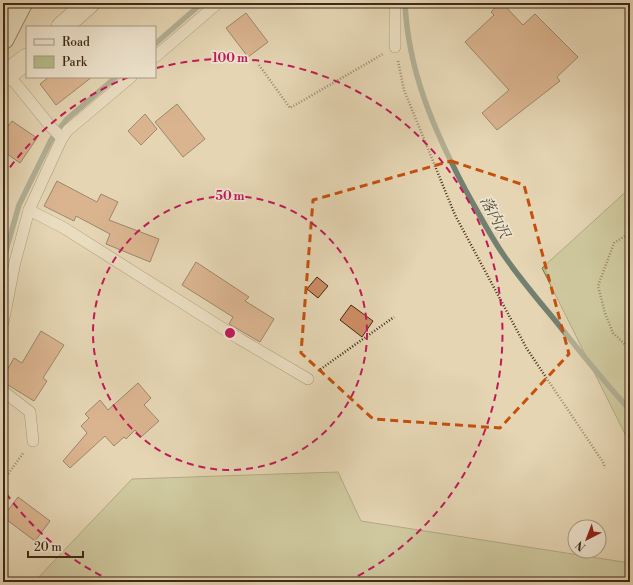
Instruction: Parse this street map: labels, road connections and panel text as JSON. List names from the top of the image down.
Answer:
{
  "water": ["落内沢"],
  "legend": ["Road", "Park"],
  "scale_bar": "20 m",
  "north": "bottom left",
  "rings": ["100 m", "50 m"]
}
